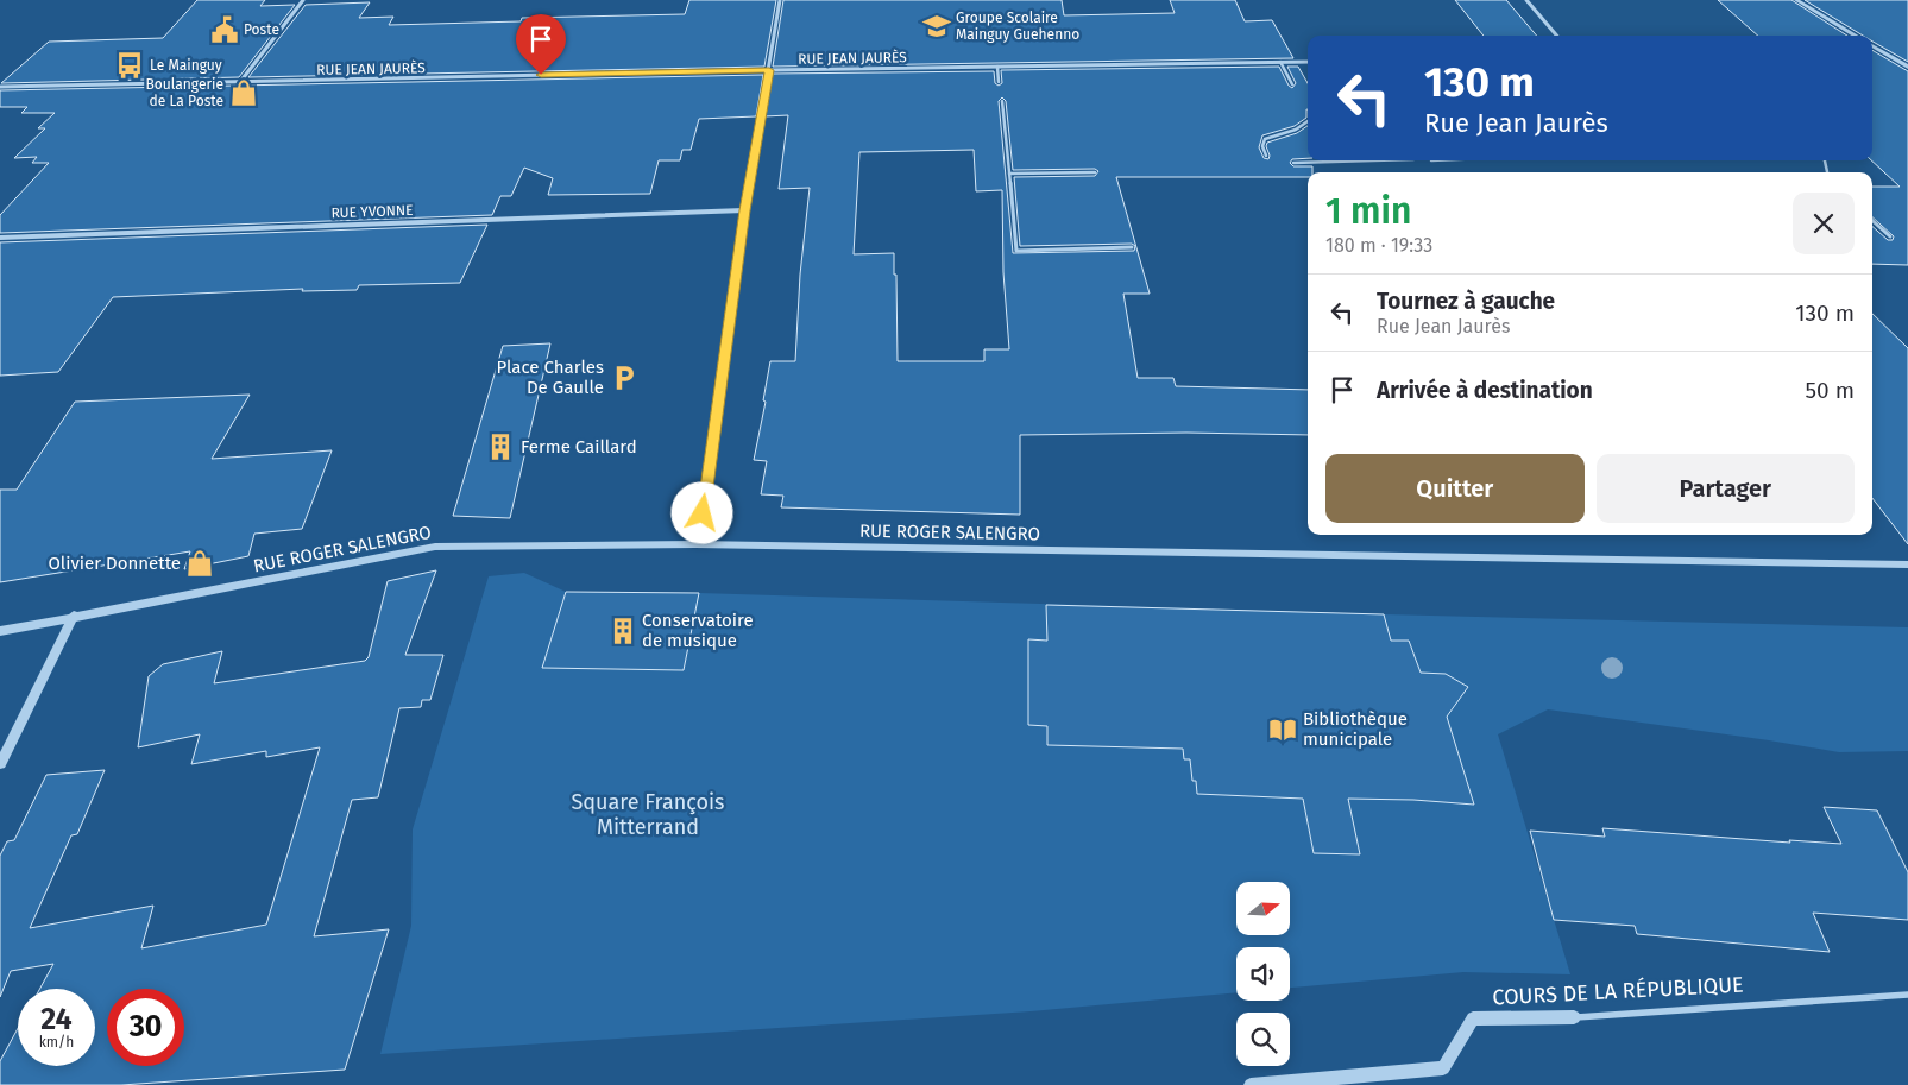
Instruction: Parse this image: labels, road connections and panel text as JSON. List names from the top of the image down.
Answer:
{
  "streets": {
    "street": [
      "RUE JEAN JAURÈS",
      "RUE YVONNE",
      "RUE ROGER SALENGRO",
      "COURS DE LA RÉPUBLIQUE"
    ]
  },
  "parks": ["Square François Mitterrand"],
  "places": {
    "school or university": ["Groupe Scolaire Mainguy Guehenno"],
    "public building": ["Poste"],
    "bus stop": ["Le Mainguy"],
    "shop": ["Boulangerie de La Poste", "Olivier Donnette"],
    "parking": ["Place Charles De Gaulle"],
    "building": ["Ferme Caillard", "Conservatoire de musique"],
    "library": ["Bibliothèque municipale"]
  },
  "north": "right",
  "page": {
    "turn": ["130 m", "Rue Jean Jaurès"],
    "heading": ["1 min", "180 m · 19:33"],
    "list": [
      {
        "name": "Tournez à gauche",
        "note": "Rue Jean Jaurès",
        "value": "130 m"
      },
      {
        "name": "Arrivée à destination",
        "value": "50 m"
      }
    ],
    "buttons": ["Quitter", "Partager"],
    "speed": "24 km/h",
    "limit": "30"
  }
}
